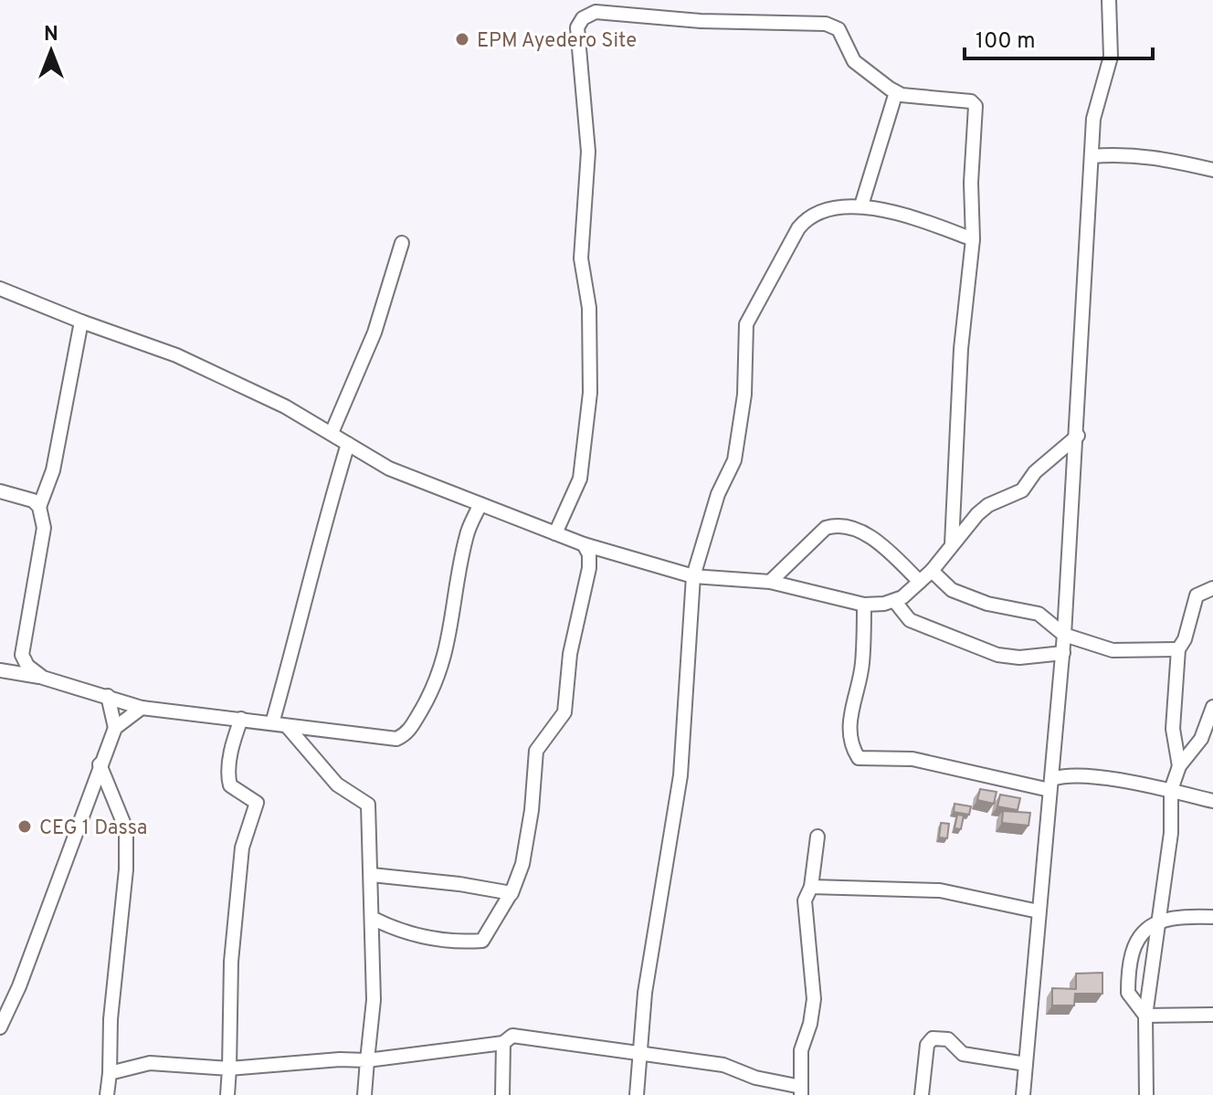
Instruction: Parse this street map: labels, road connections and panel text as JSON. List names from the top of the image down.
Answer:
{
  "places": ["EPM Ayedero Site", "CEG 1 Dassa"],
  "scale_bar": "100 m",
  "north": "top"
}
